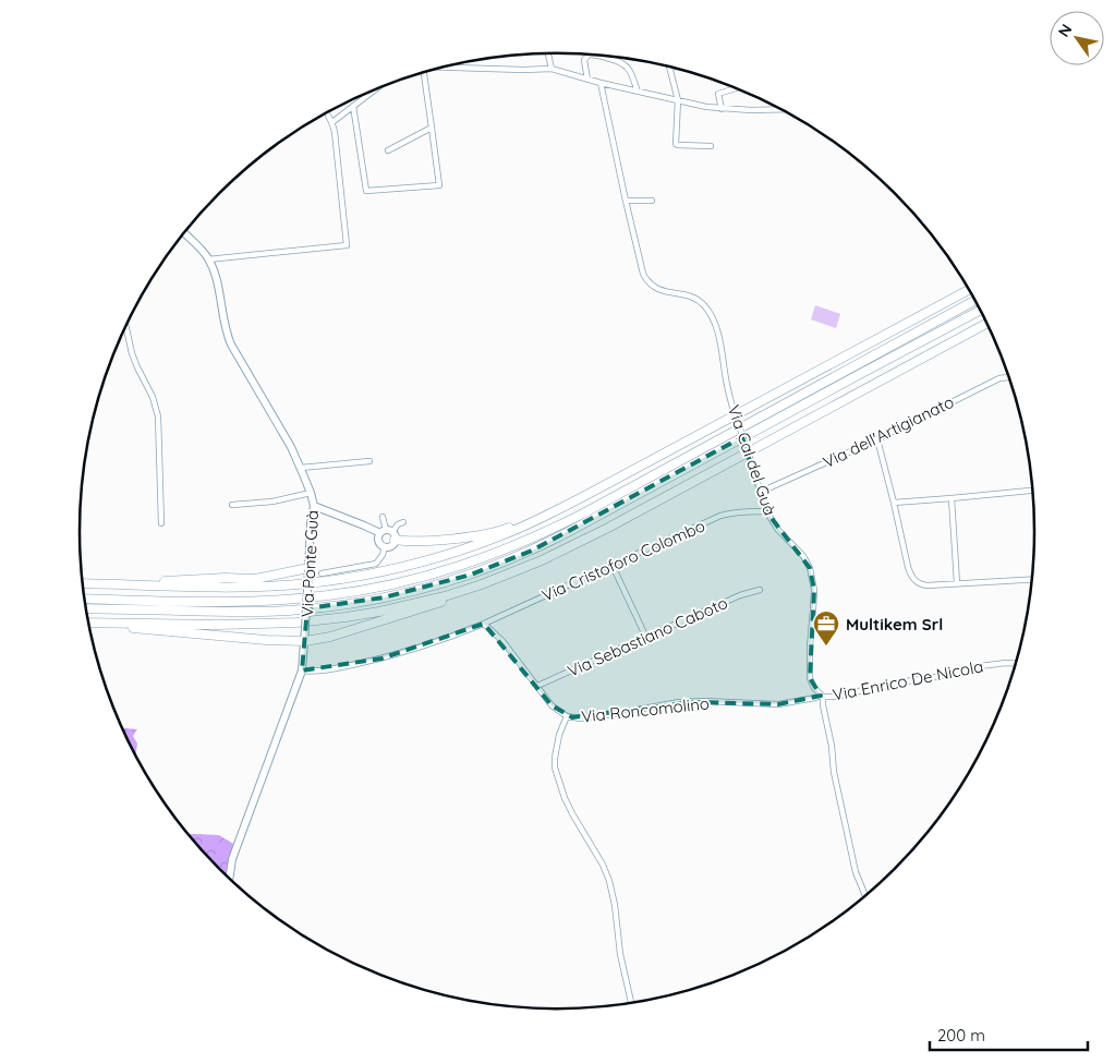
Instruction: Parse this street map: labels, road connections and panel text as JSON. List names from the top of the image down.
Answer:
{
  "streets": {
    "street": [
      "Via dell'Artigianato",
      "Via Cal del Guà",
      "Via Cristoforo Colombo",
      "Via Ponte Guà",
      "Via Sebastiano Caboto",
      "Via Enrico De Nicola",
      "Via Roncomolino"
    ]
  },
  "crossings": [
    ["Via dell'Artigianato", "Via Cal del Guà"],
    ["Via Cal del Guà", "Via Cristoforo Colombo"],
    ["Via Cal del Guà", "Via Enrico De Nicola"],
    ["Via Cal del Guà", "Via Roncomolino"],
    ["Via Cristoforo Colombo", "Via Ponte Guà"],
    ["Via Cristoforo Colombo", "Via Roncomolino"],
    ["Via Sebastiano Caboto", "Via Roncomolino"],
    ["Via Enrico De Nicola", "Via Roncomolino"]
  ],
  "places": {
    "office": ["Multikem Srl"]
  },
  "scale_bar": "200 m",
  "north": "top left"
}
